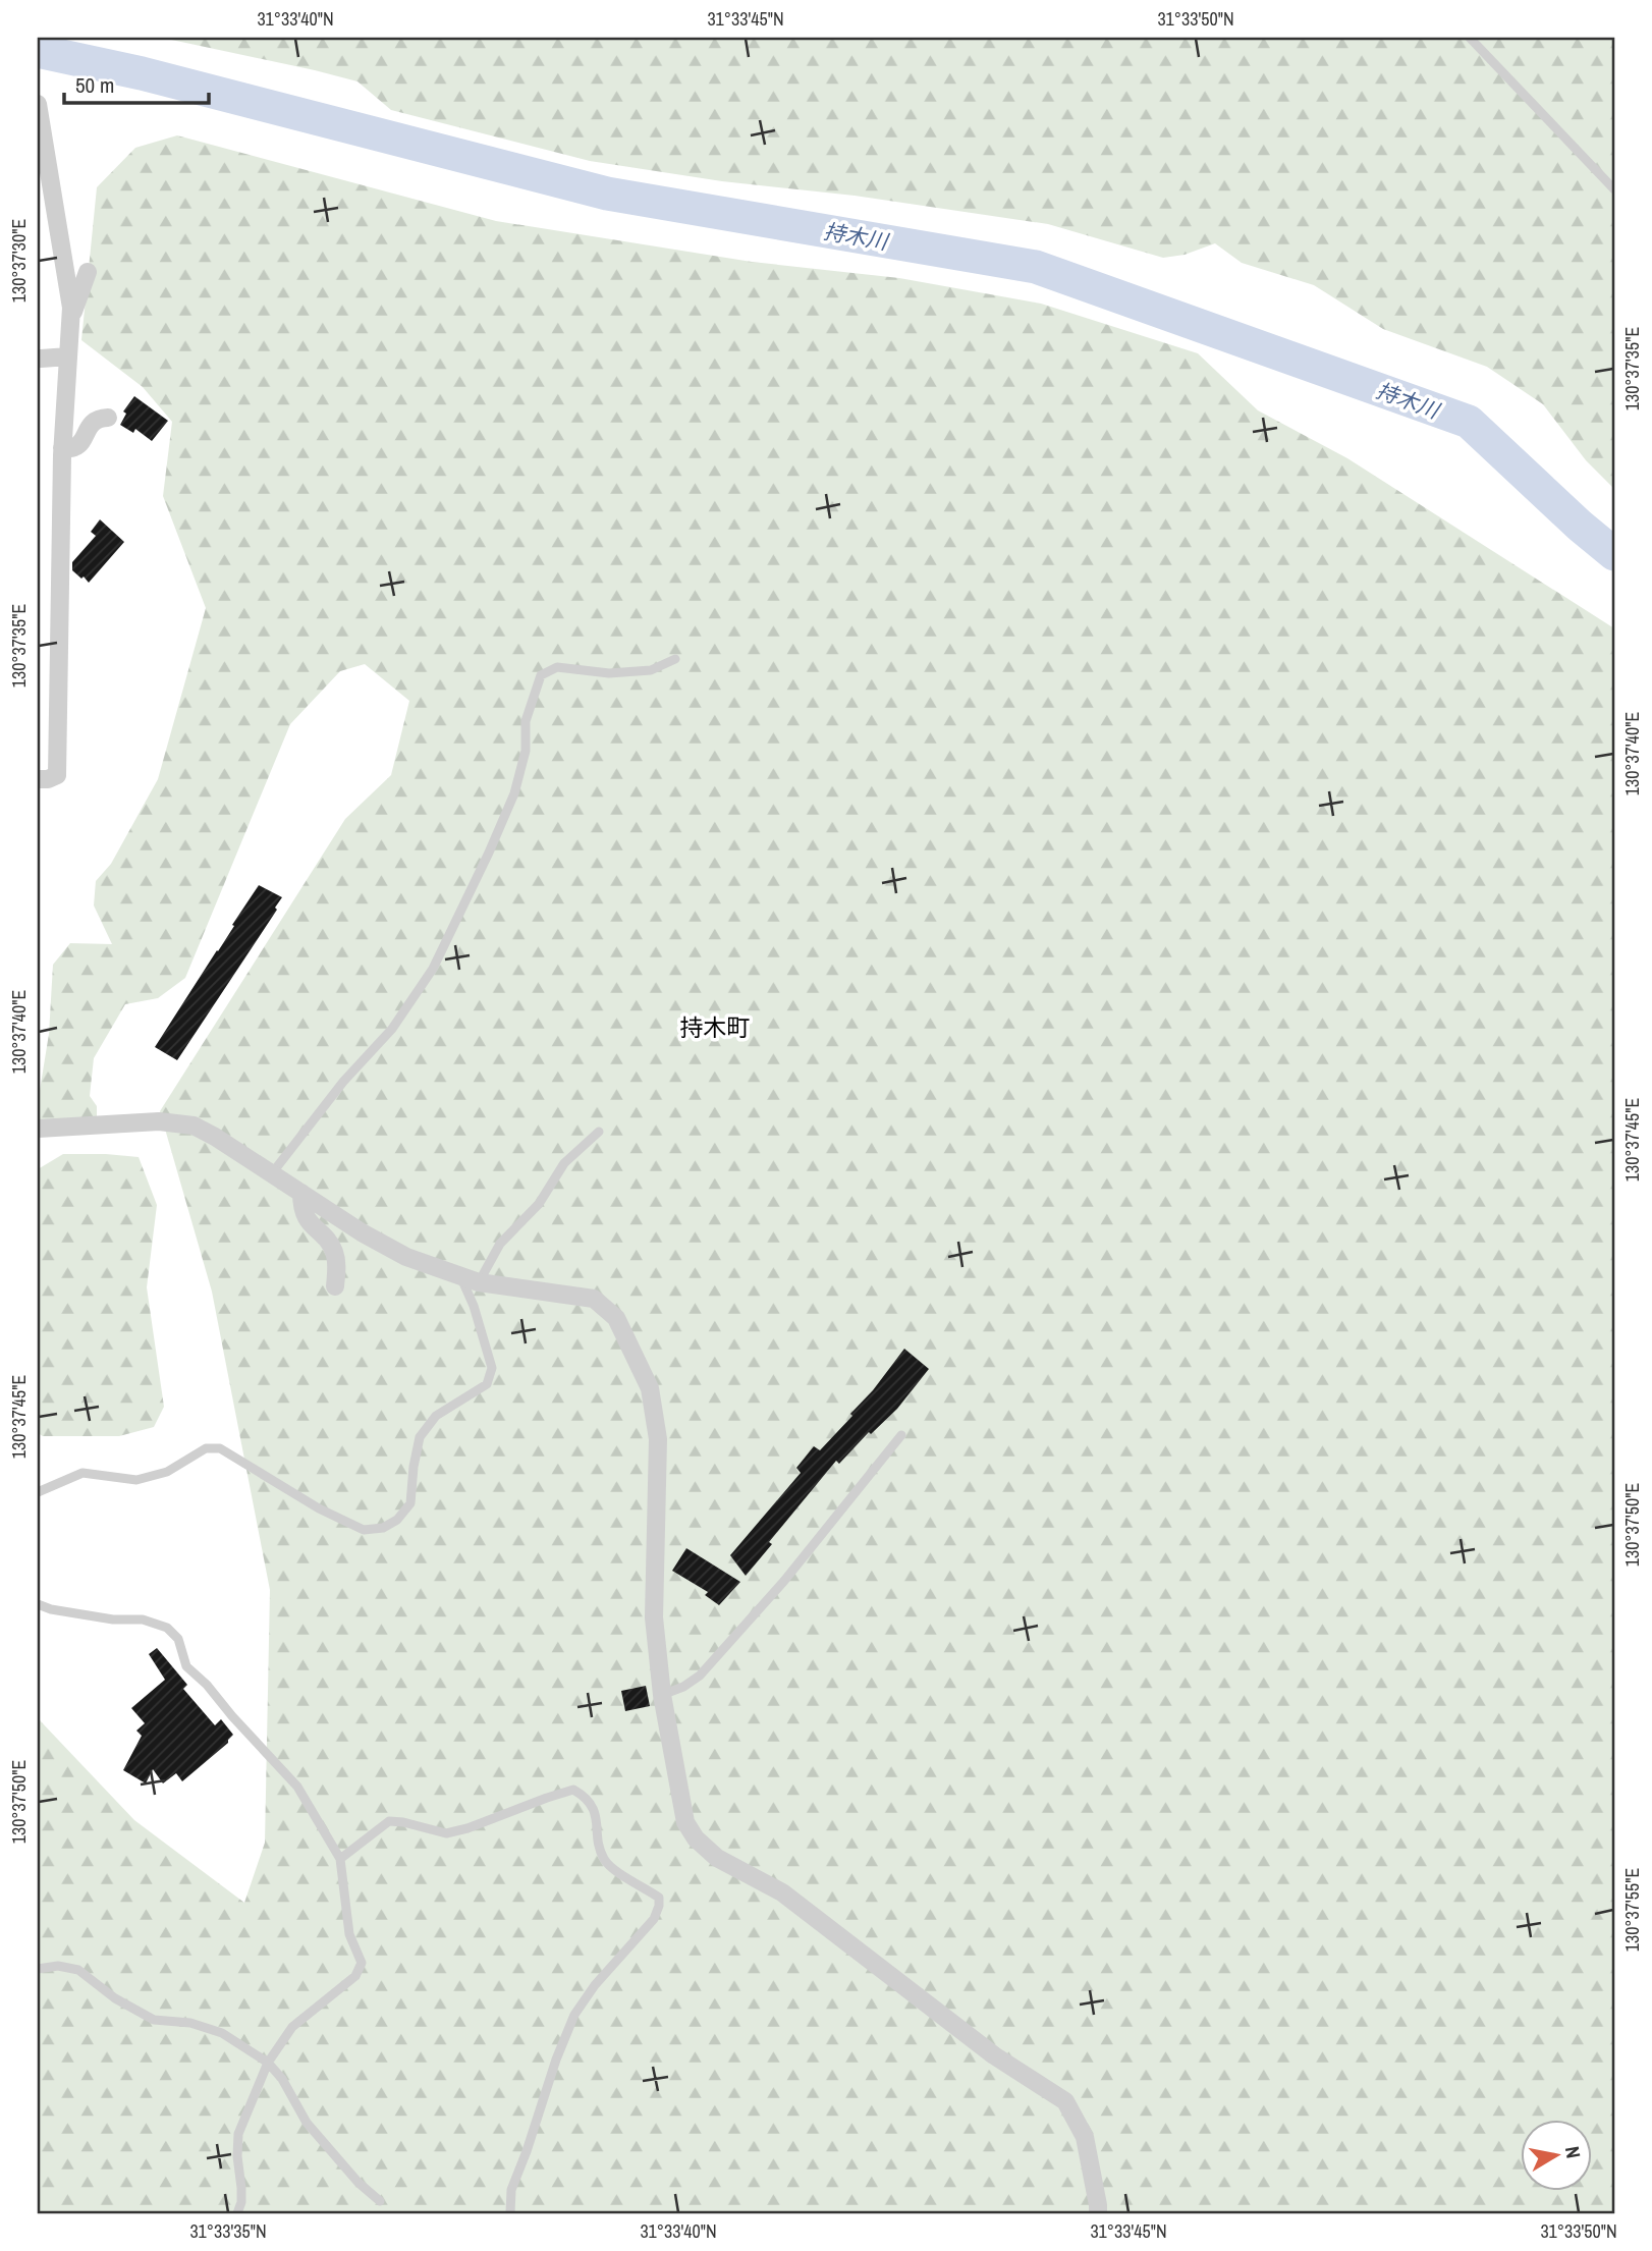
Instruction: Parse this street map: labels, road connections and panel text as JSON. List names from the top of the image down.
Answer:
{
  "districts": ["持木町"],
  "water": ["持木川"],
  "scale_bar": "50 m",
  "north": "right",
  "coordinates": [
    "31°33'40\"N",
    "31°33'45\"N",
    "31°33'50\"N",
    "130°37'30\"E",
    "130°37'35\"E",
    "130°37'40\"E",
    "130°37'45\"E",
    "130°37'50\"E",
    "130°37'55\"E",
    "31°33'35\"N"
  ]
}
